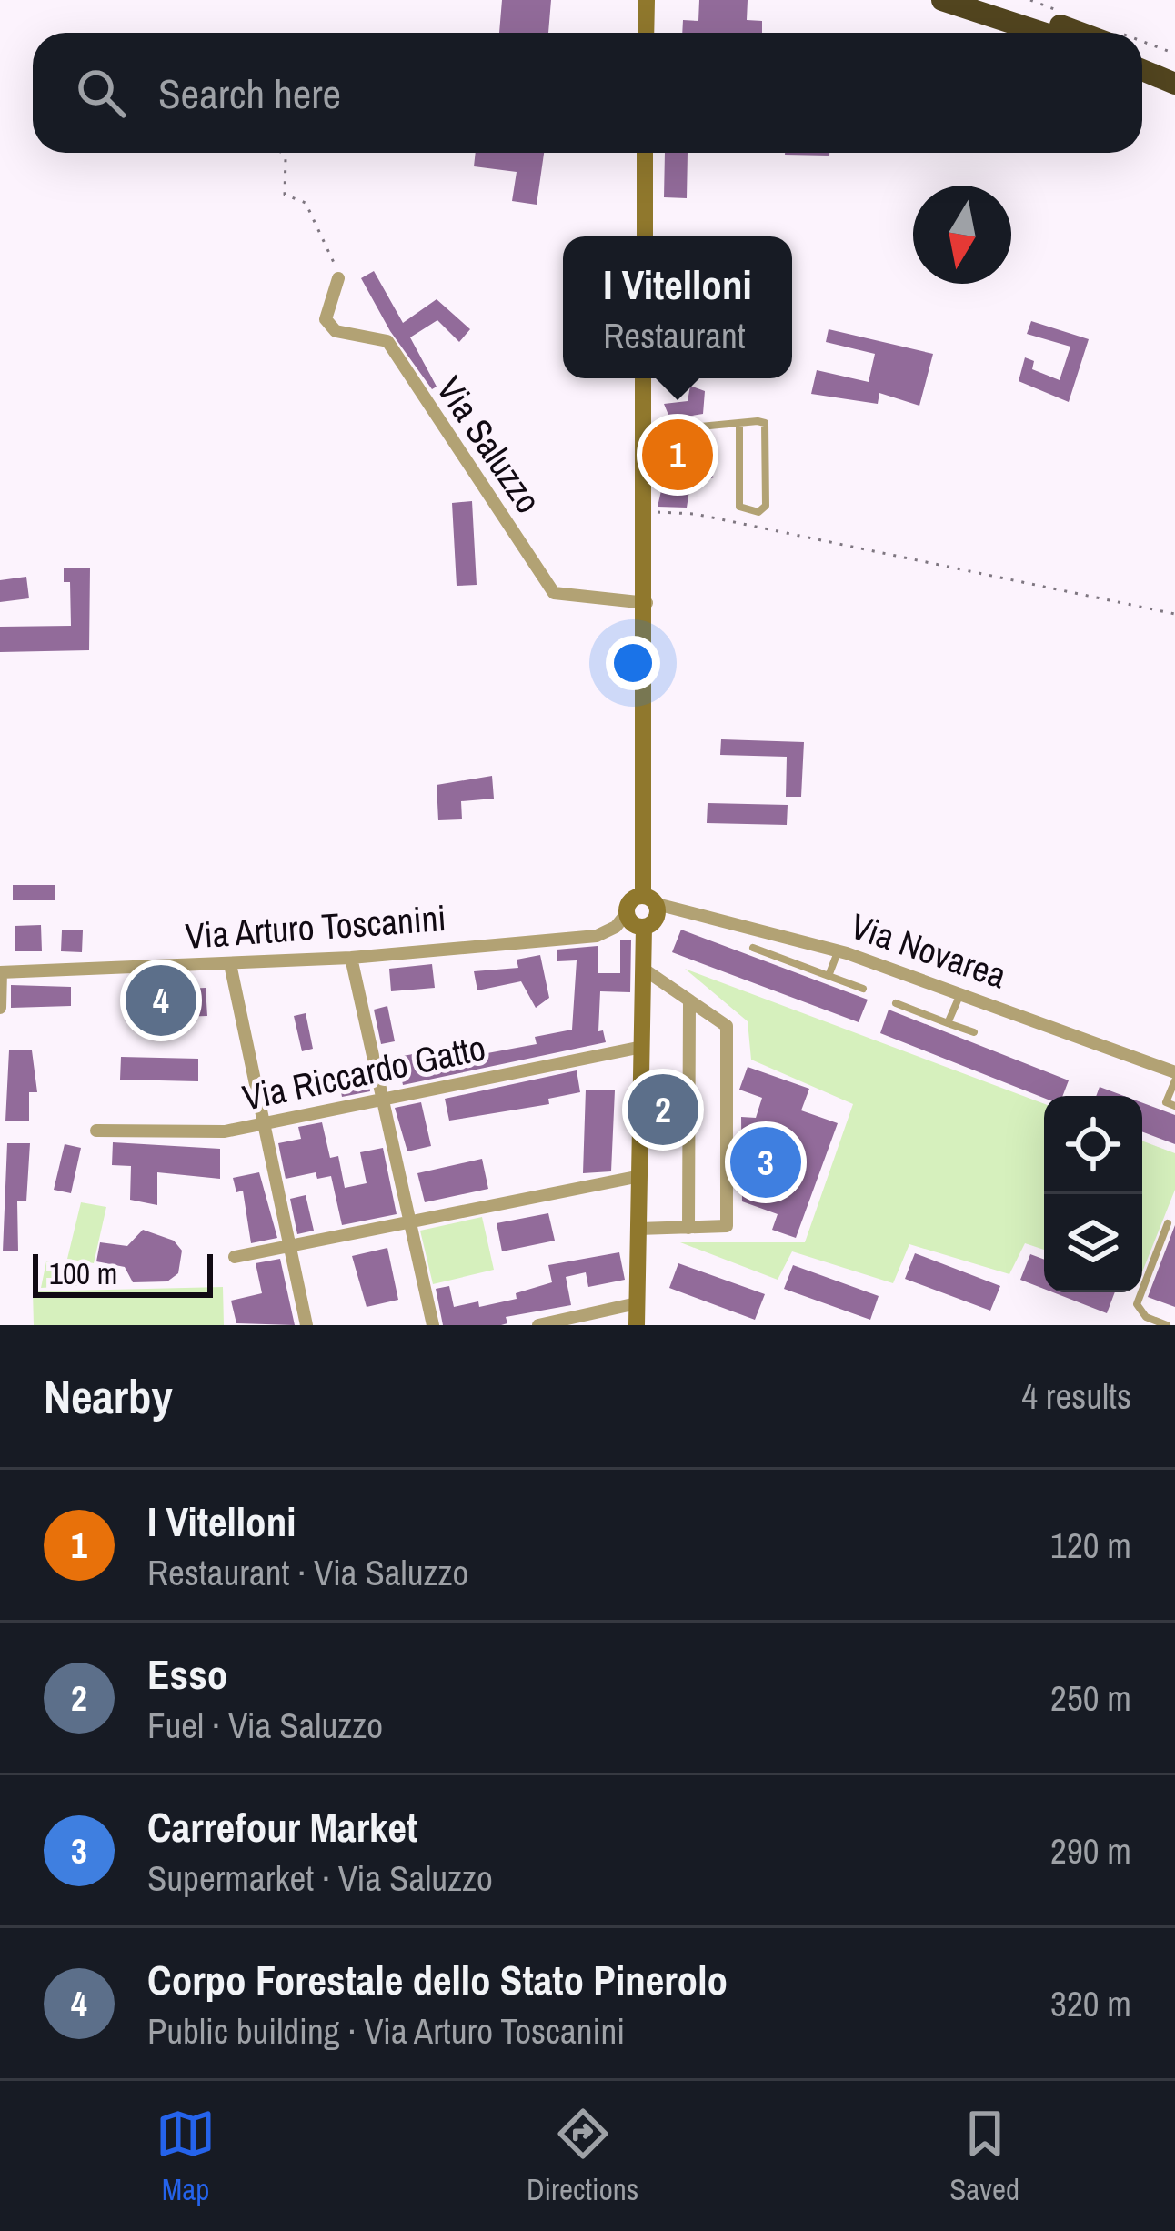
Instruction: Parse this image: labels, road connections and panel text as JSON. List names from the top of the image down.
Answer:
{
  "streets": {
    "street": [
      "Via Saluzzo",
      "Via Arturo Toscanini",
      "Via Novarea",
      "Via Riccardo Gatto"
    ]
  },
  "scale_bar": "100 m",
  "north": "bottom",
  "page": {
    "search": "Search here",
    "popup": ["I Vitelloni", "Restaurant"],
    "pins": [
      "1",
      "4",
      "2",
      "3"
    ],
    "scale": "100 m",
    "heading": ["Nearby", "4 results"],
    "list": [
      {
        "mark": "1",
        "name": "I Vitelloni",
        "note": "Restaurant · Via Saluzzo",
        "value": "120 m"
      },
      {
        "mark": "2",
        "name": "Esso",
        "note": "Fuel · Via Saluzzo",
        "value": "250 m"
      },
      {
        "mark": "3",
        "name": "Carrefour Market",
        "note": "Supermarket · Via Saluzzo",
        "value": "290 m"
      },
      {
        "mark": "4",
        "name": "Corpo Forestale dello Stato Pinerolo",
        "note": "Public building · Via Arturo Toscanini",
        "value": "320 m"
      }
    ],
    "nav": ["Map", "Directions", "Saved"]
  }
}
